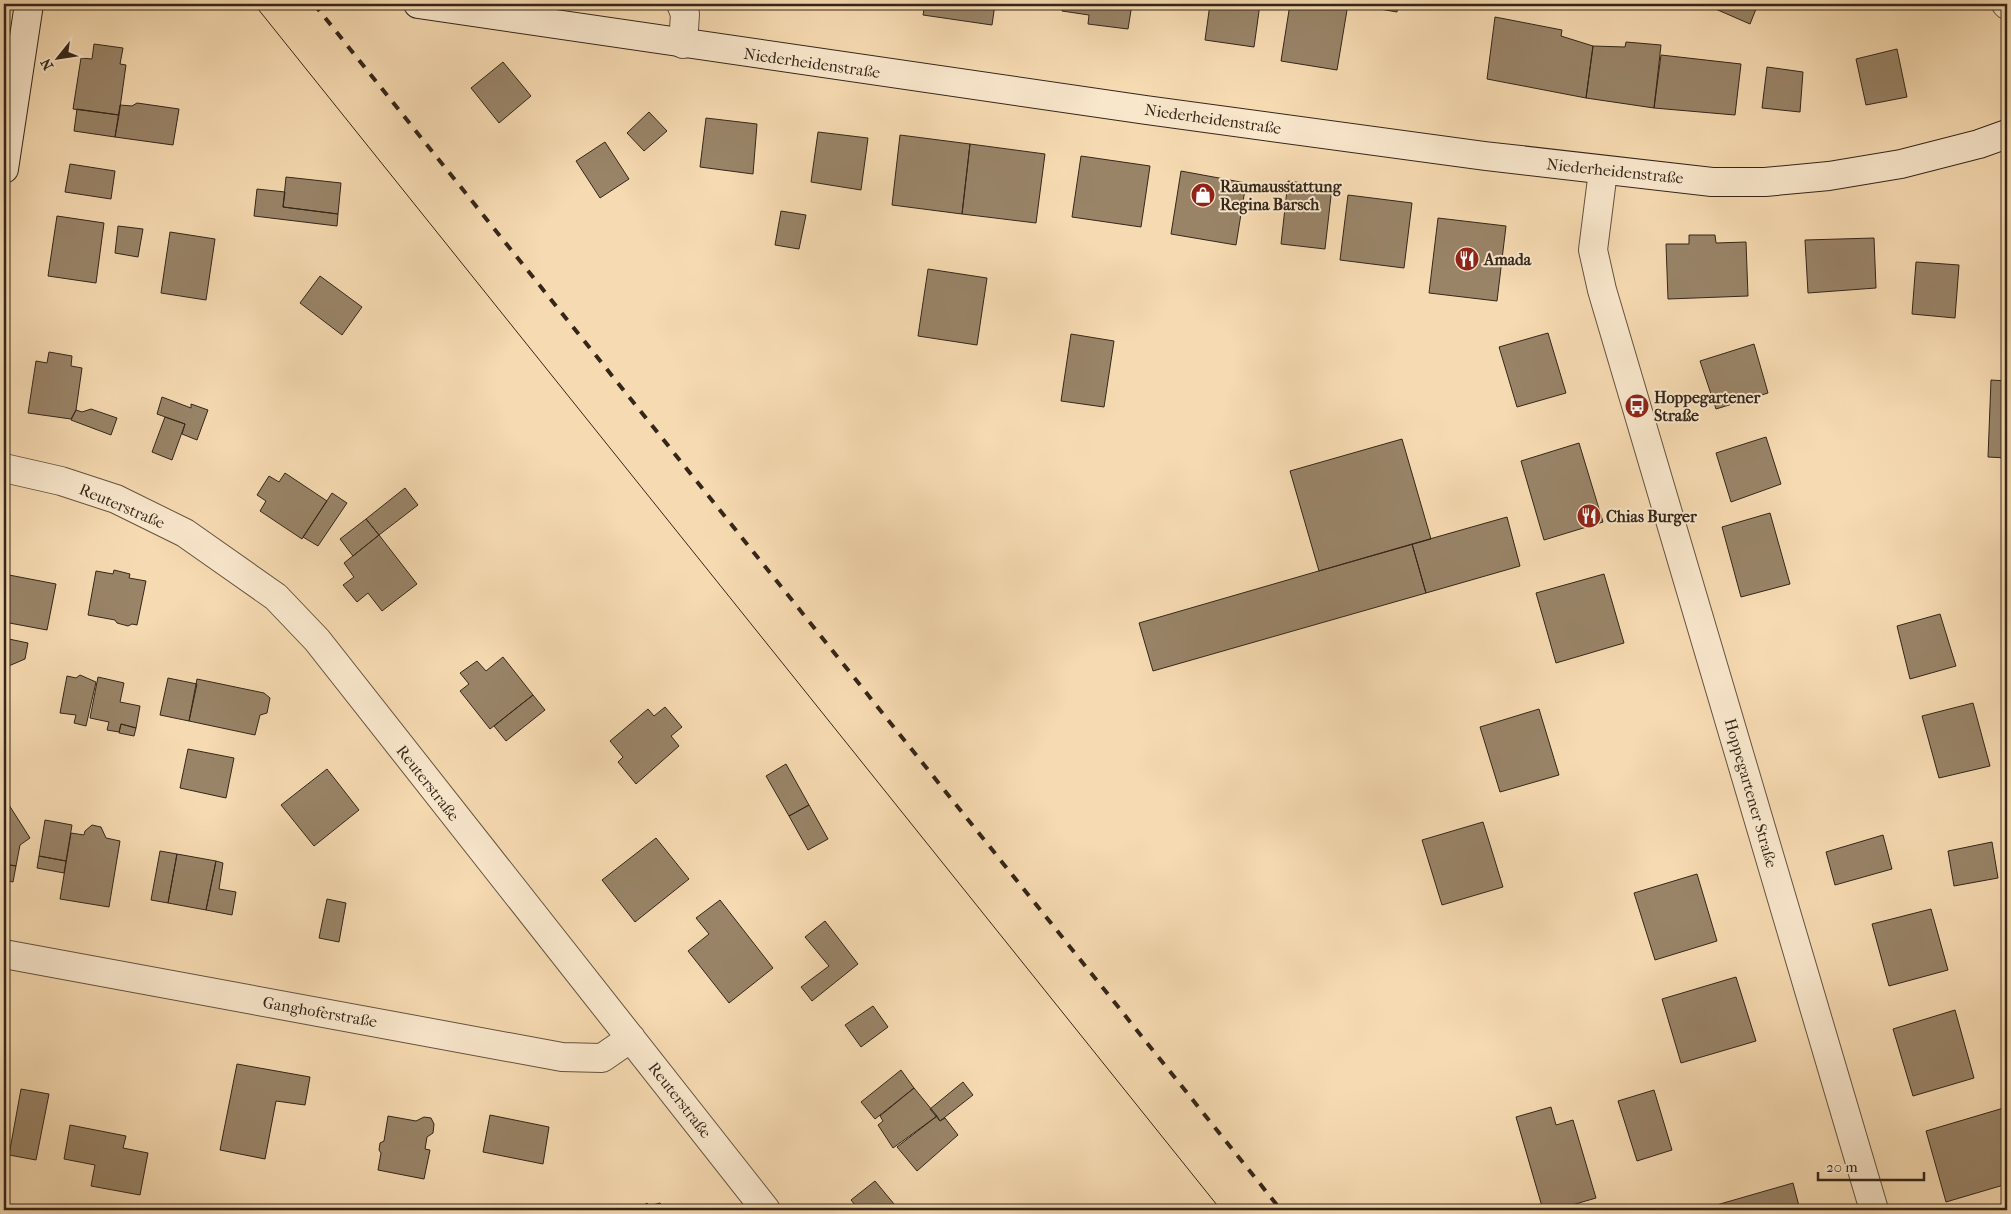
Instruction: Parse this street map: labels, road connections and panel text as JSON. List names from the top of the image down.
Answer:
{
  "streets": {
    "street": [
      "Niederheidenstraße",
      "Reuterstraße",
      "Hoppegartener Straße",
      "Ganghoferstraße"
    ]
  },
  "crossings": [
    ["Niederheidenstraße", "Hoppegartener Straße"],
    ["Reuterstraße", "Ganghoferstraße"]
  ],
  "places": {
    "shop": ["Raumausstattung Regina Barsch"],
    "restaurant": ["Amada", "Chias Burger"],
    "bus stop": ["Hoppegartener Straße"]
  },
  "scale_bar": "20 m",
  "north": "bottom left"
}
